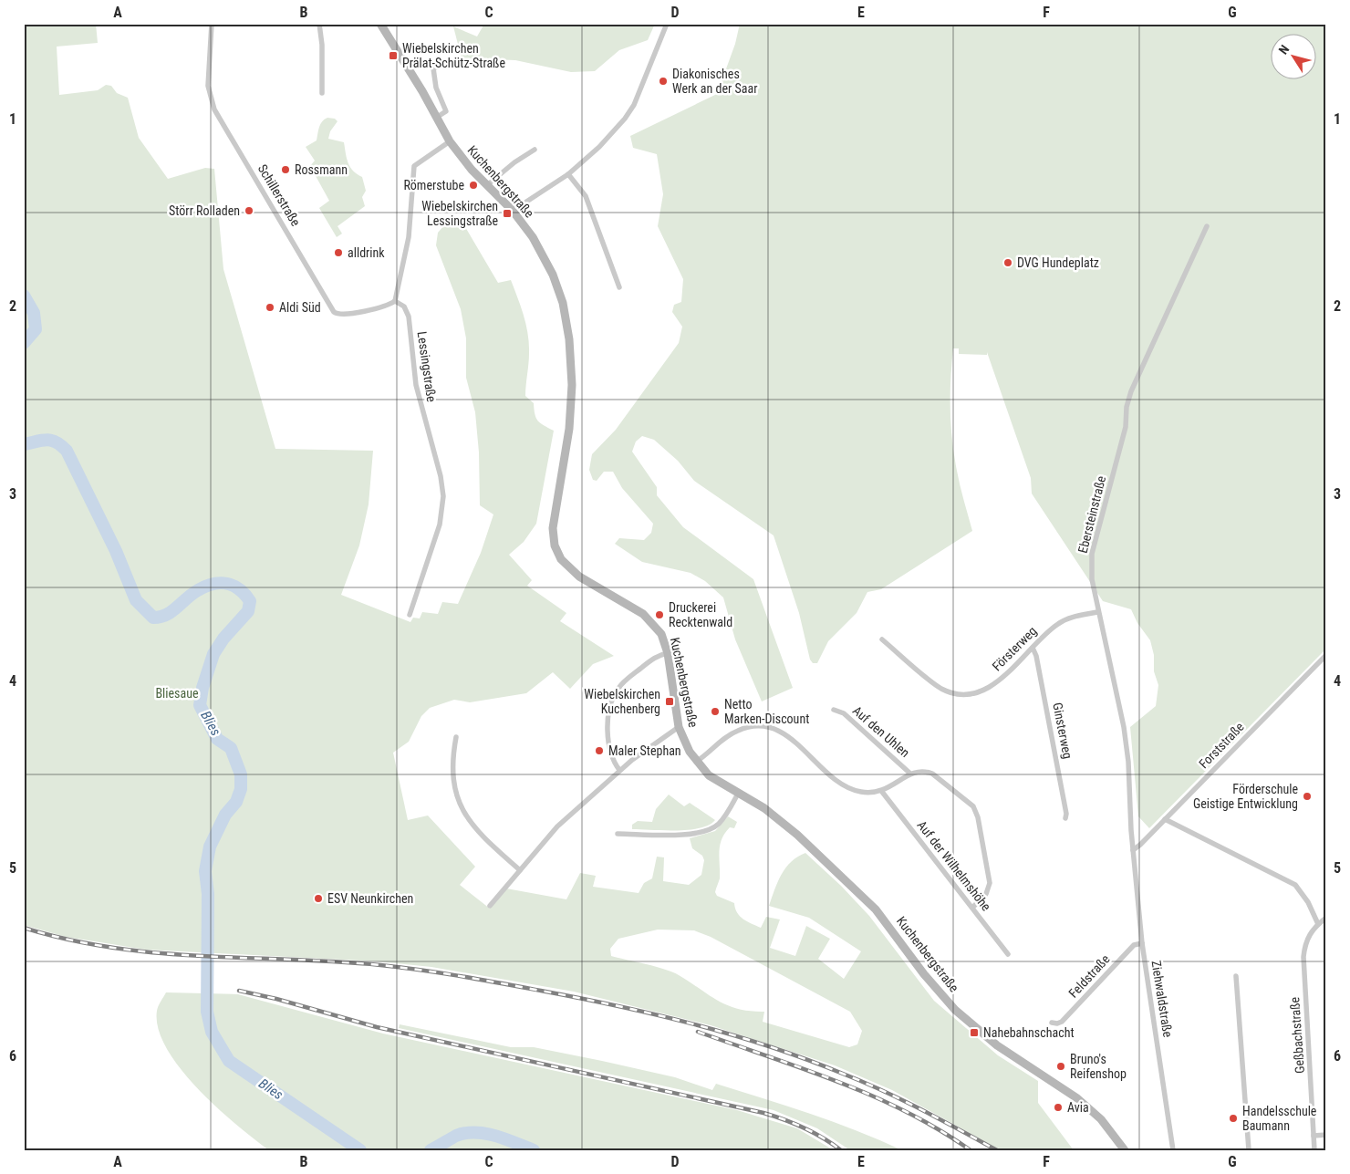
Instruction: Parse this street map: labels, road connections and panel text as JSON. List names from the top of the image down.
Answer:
{
  "streets": {
    "main road": ["Kuchenbergstraße"],
    "street": [
      "Schillerstraße",
      "Lessingstraße",
      "Ebersteinstraße",
      "Försterweg",
      "Ginsterweg",
      "Auf den Uhlen",
      "Forststraße",
      "Auf der Wilhelmshöhe",
      "Feldstraße",
      "Ziehwaldstraße",
      "Geßbachstraße"
    ]
  },
  "crossings": [
    ["Schillerstraße", "Lessingstraße"],
    ["Ebersteinstraße", "Försterweg"],
    ["Ebersteinstraße", "Forststraße"],
    ["Ebersteinstraße", "Ziehwaldstraße"],
    ["Försterweg", "Ginsterweg"],
    ["Auf den Uhlen", "Auf der Wilhelmshöhe"],
    ["Forststraße", "Ziehwaldstraße"],
    ["Feldstraße", "Ziehwaldstraße"]
  ],
  "water": ["Blies"],
  "parks": ["Bliesaue"],
  "places": {
    "transit": [
      "Wiebelskirchen Prälat-Schütz-Straße",
      "Wiebelskirchen Lessingstraße",
      "Wiebelskirchen Kuchenberg",
      "Nahebahnschacht"
    ],
    "other": [
      "Diakonisches Werk an der Saar",
      "Rossmann",
      "Römerstube",
      "Störr Rolladen",
      "alldrink",
      "DVG Hundeplatz",
      "Aldi Süd",
      "Druckerei Recktenwald",
      "Netto Marken-Discount",
      "Maler Stephan",
      "Förderschule Geistige Entwicklung",
      "ESV Neunkirchen",
      "Bruno's Reifenshop",
      "Avia",
      "Handelsschule Baumann"
    ]
  },
  "north": "top left",
  "grid": {
    "columns": [
      "A",
      "B",
      "C",
      "D",
      "E",
      "F",
      "G"
    ],
    "rows": [
      "1",
      "2",
      "3",
      "4",
      "5",
      "6"
    ]
  }
}
